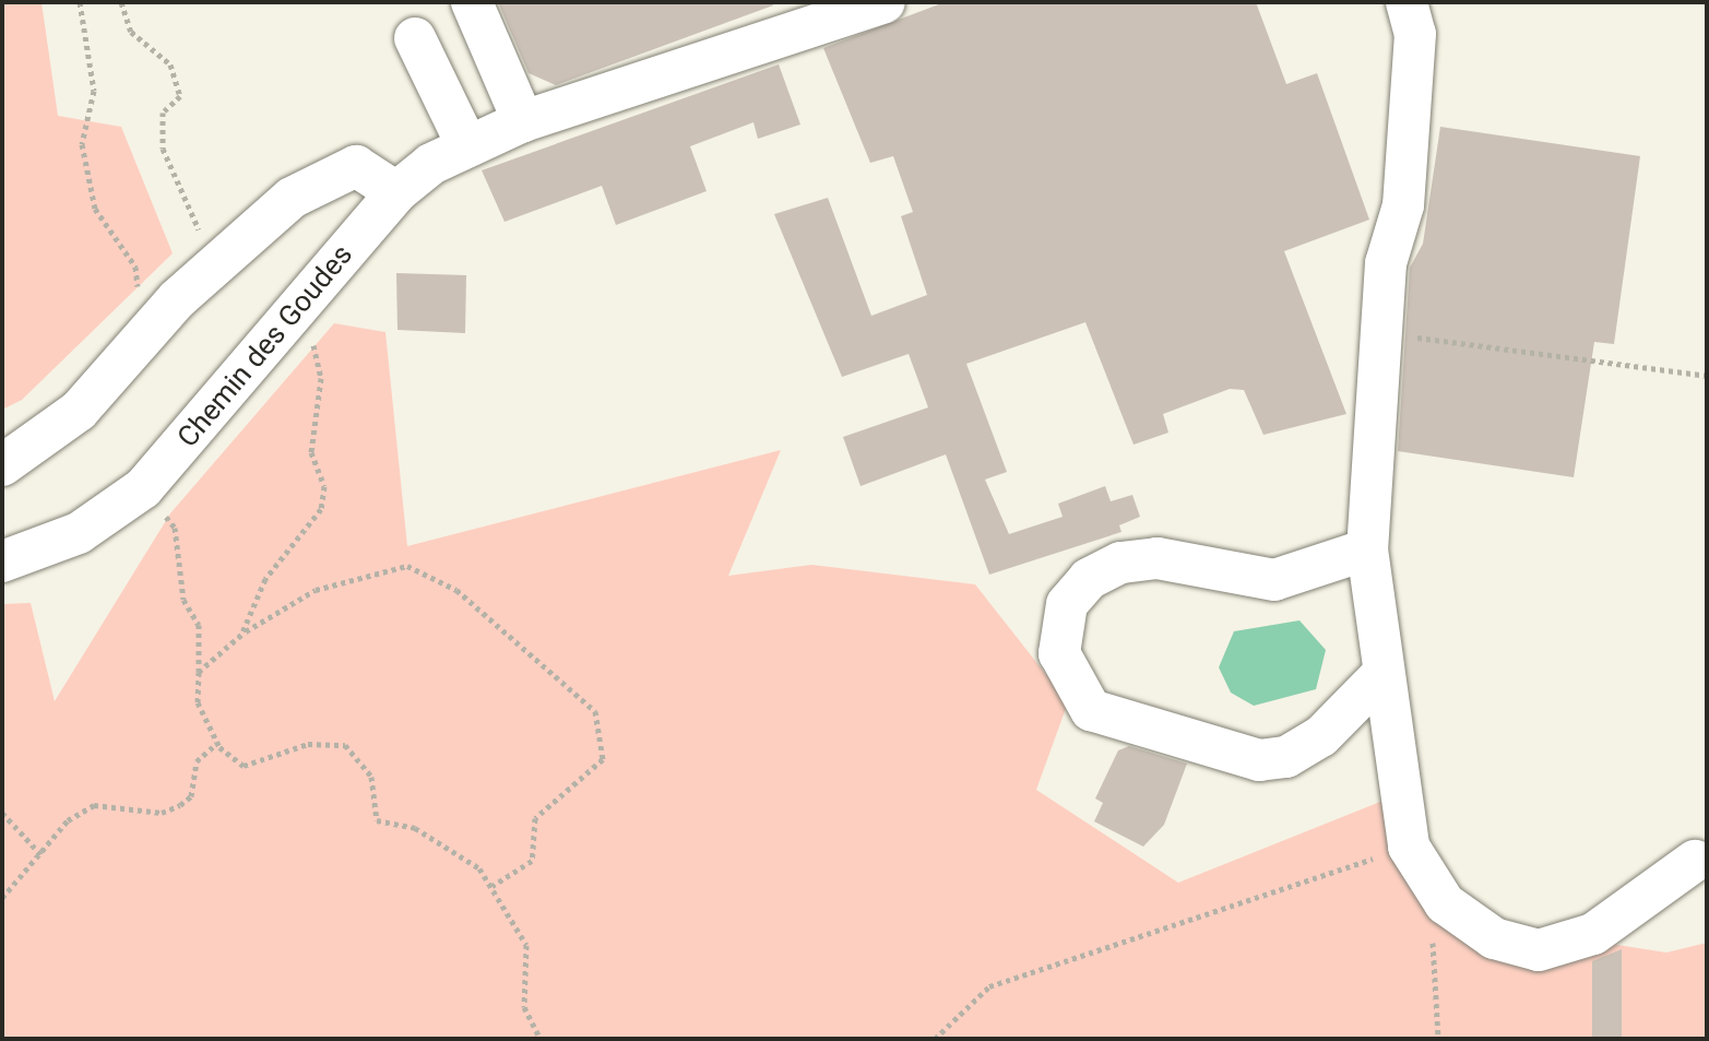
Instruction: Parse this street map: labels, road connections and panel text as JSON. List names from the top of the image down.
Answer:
{
  "streets": {
    "street": ["Chemin des Goudes"]
  }
}
